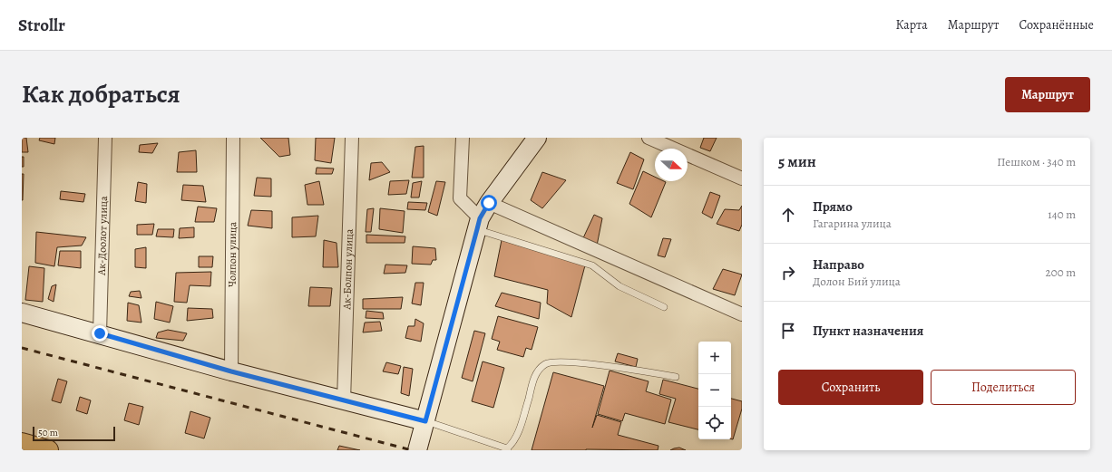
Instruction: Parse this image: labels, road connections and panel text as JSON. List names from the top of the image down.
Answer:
{
  "streets": {
    "street": ["Ак-Доолот улица", "Чолпон улица", "Ак-Болпон улица"]
  },
  "scale_bar": "50 m",
  "north": "right",
  "page": {
    "header": "Strollr",
    "nav": ["Карта", "Маршрут", "Сохранённые"],
    "title": "Как добраться",
    "buttons": [
      "Маршрут",
      ["Сохранить", "Поделиться"]
    ],
    "heading": ["5 мин", "Пешком · 340 m"],
    "list": [
      ["Прямо", "Гагарина улица", "140 m"],
      ["Направо", "Долон Бий улица", "200 m"],
      "Пункт назначения"
    ],
    "map_buttons": ["+", "−"],
    "scale": "50 m"
  }
}
